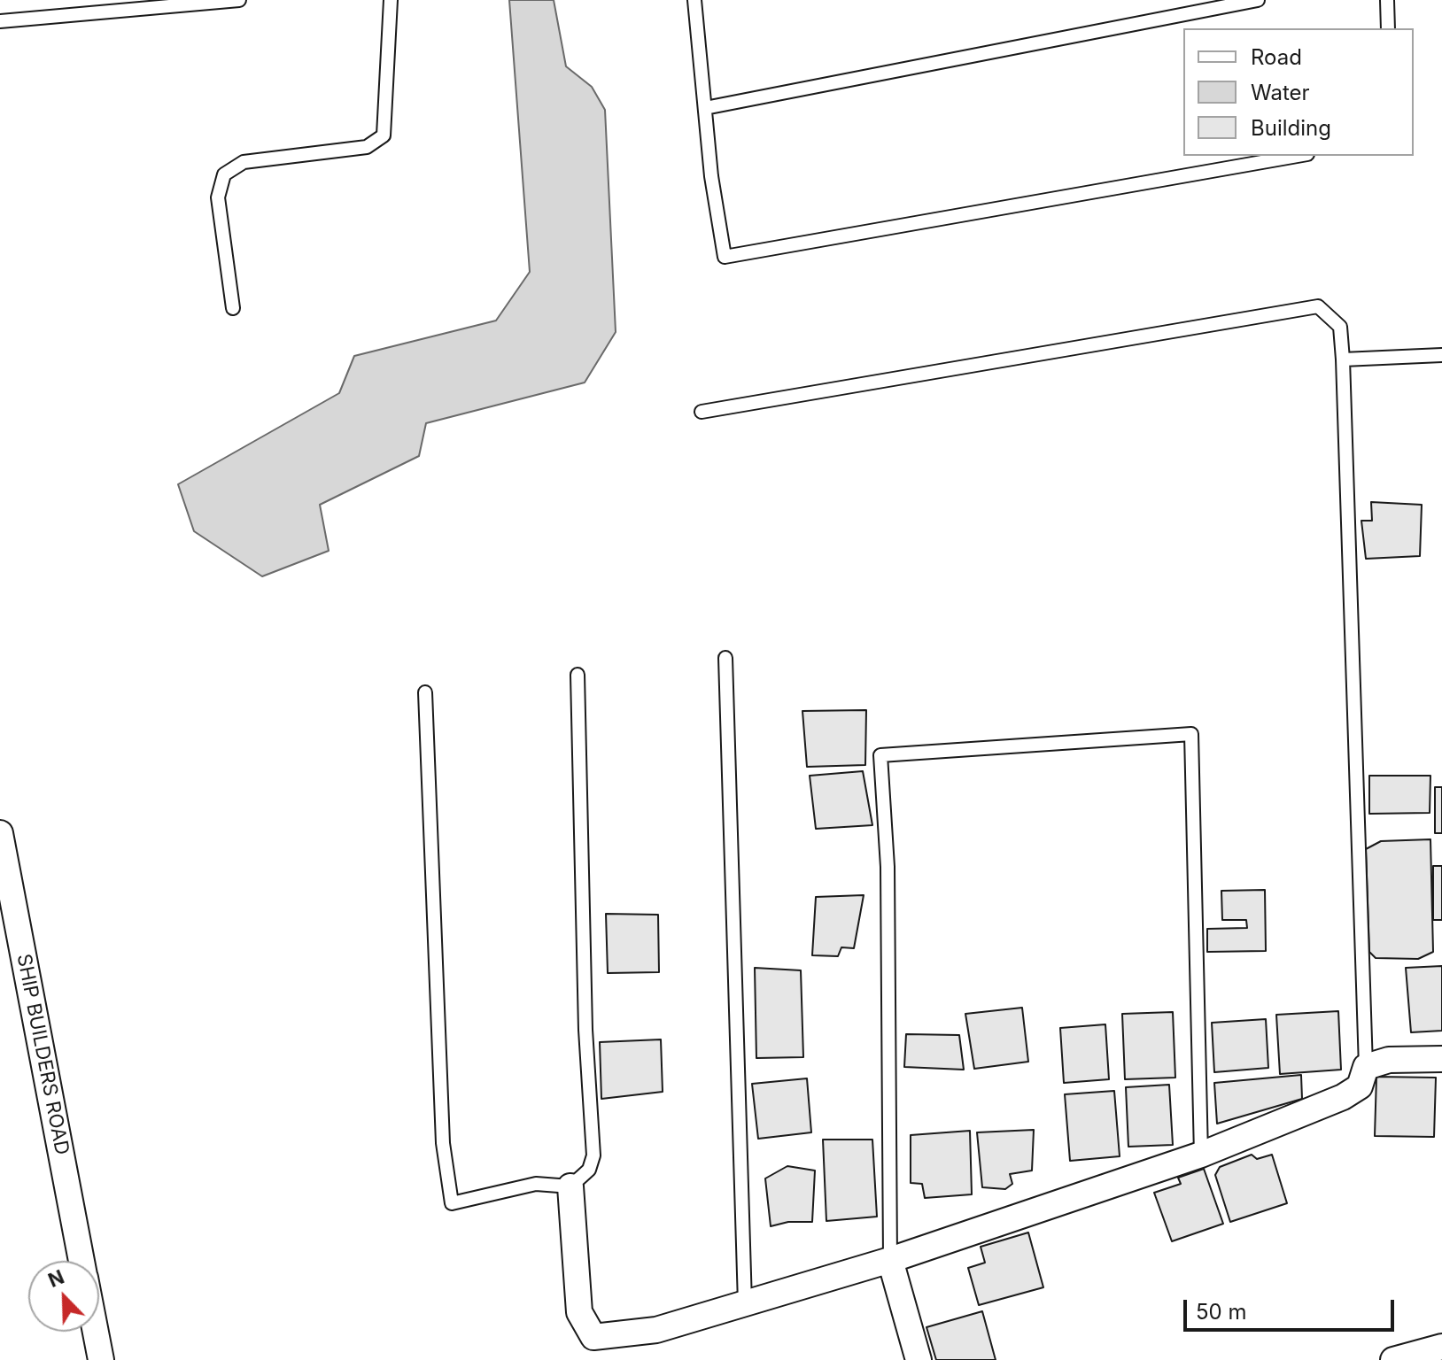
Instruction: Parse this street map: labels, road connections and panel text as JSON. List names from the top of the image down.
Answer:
{
  "streets": {
    "street": ["SHIP BUILDERS ROAD"]
  },
  "legend": ["Road", "Water", "Building"],
  "scale_bar": "50 m",
  "north": "top left"
}
